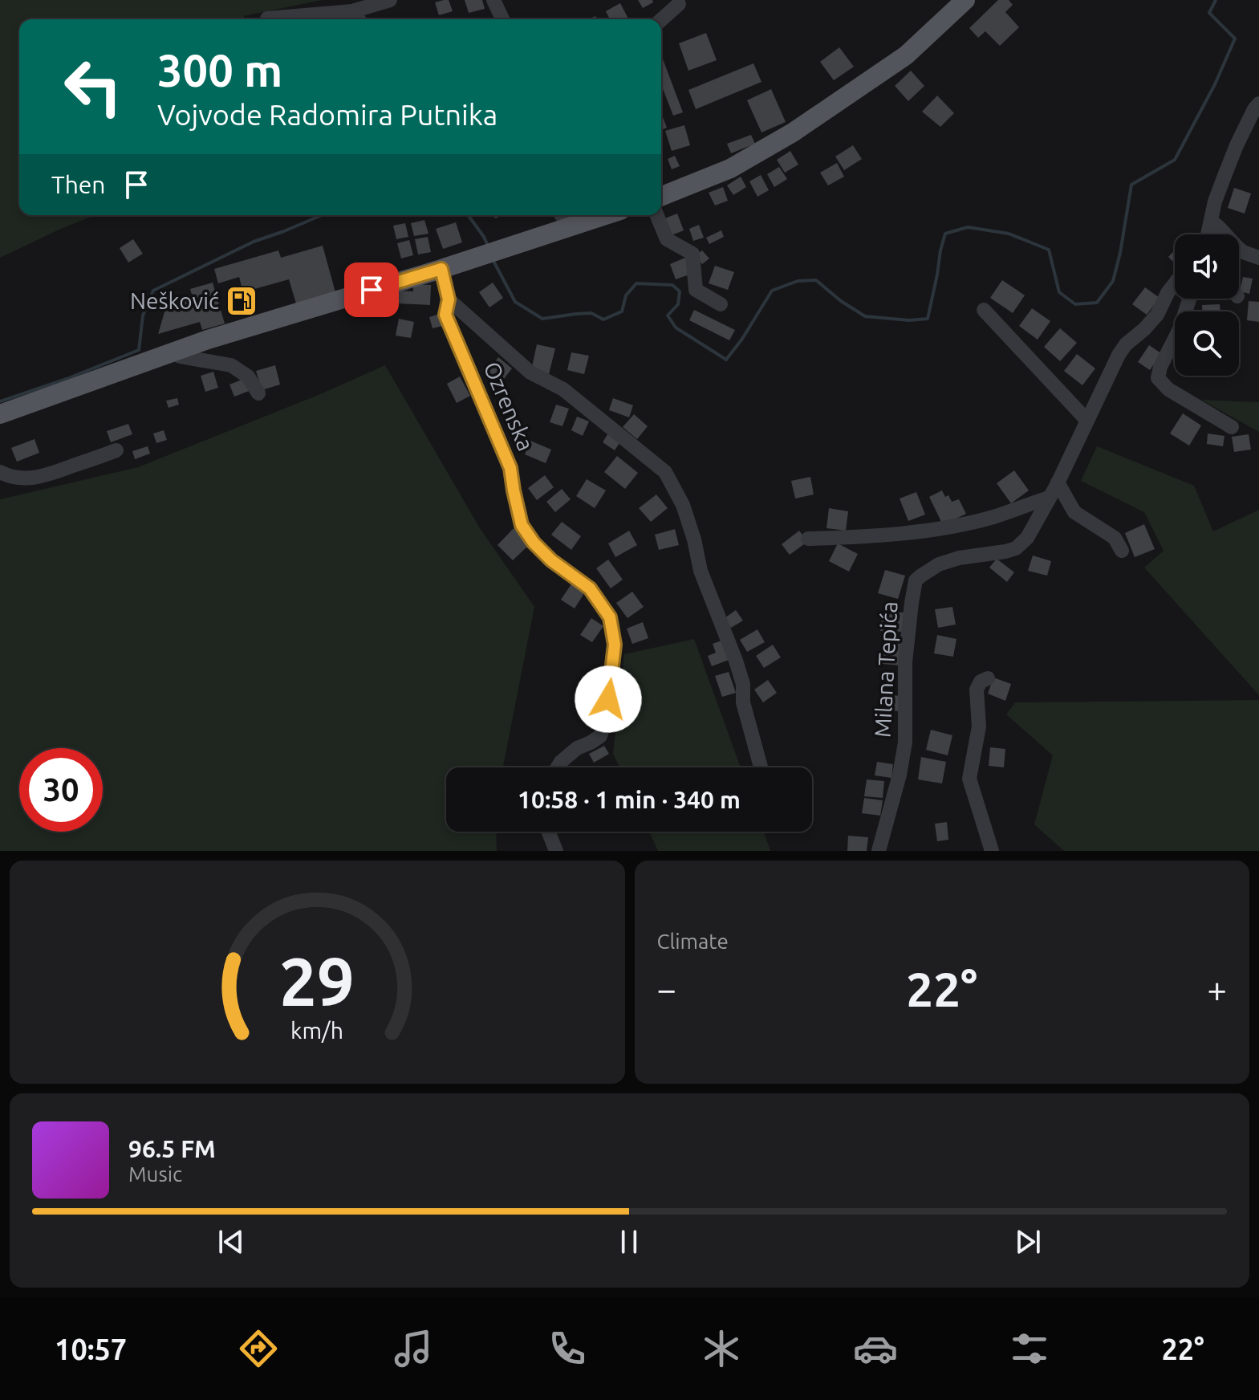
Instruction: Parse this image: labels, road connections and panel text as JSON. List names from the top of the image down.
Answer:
{
  "streets": {
    "street": ["Ozrenska", "Milana Tepića"]
  },
  "places": {
    "fuel station": ["Nešković"]
  },
  "page": {
    "turn": ["300 m", "Vojvode Radomira Putnika"],
    "then": "Then",
    "limit": "30",
    "trip": "10:58 · 1 min · 340 m",
    "tile": "Climate",
    "heat": ["−", "22°", "+"],
    "song": ["96.5 FM", "Music"],
    "tabs": ["10:57", "22°"],
    "gauge": ["29", "km/h"]
  }
}
